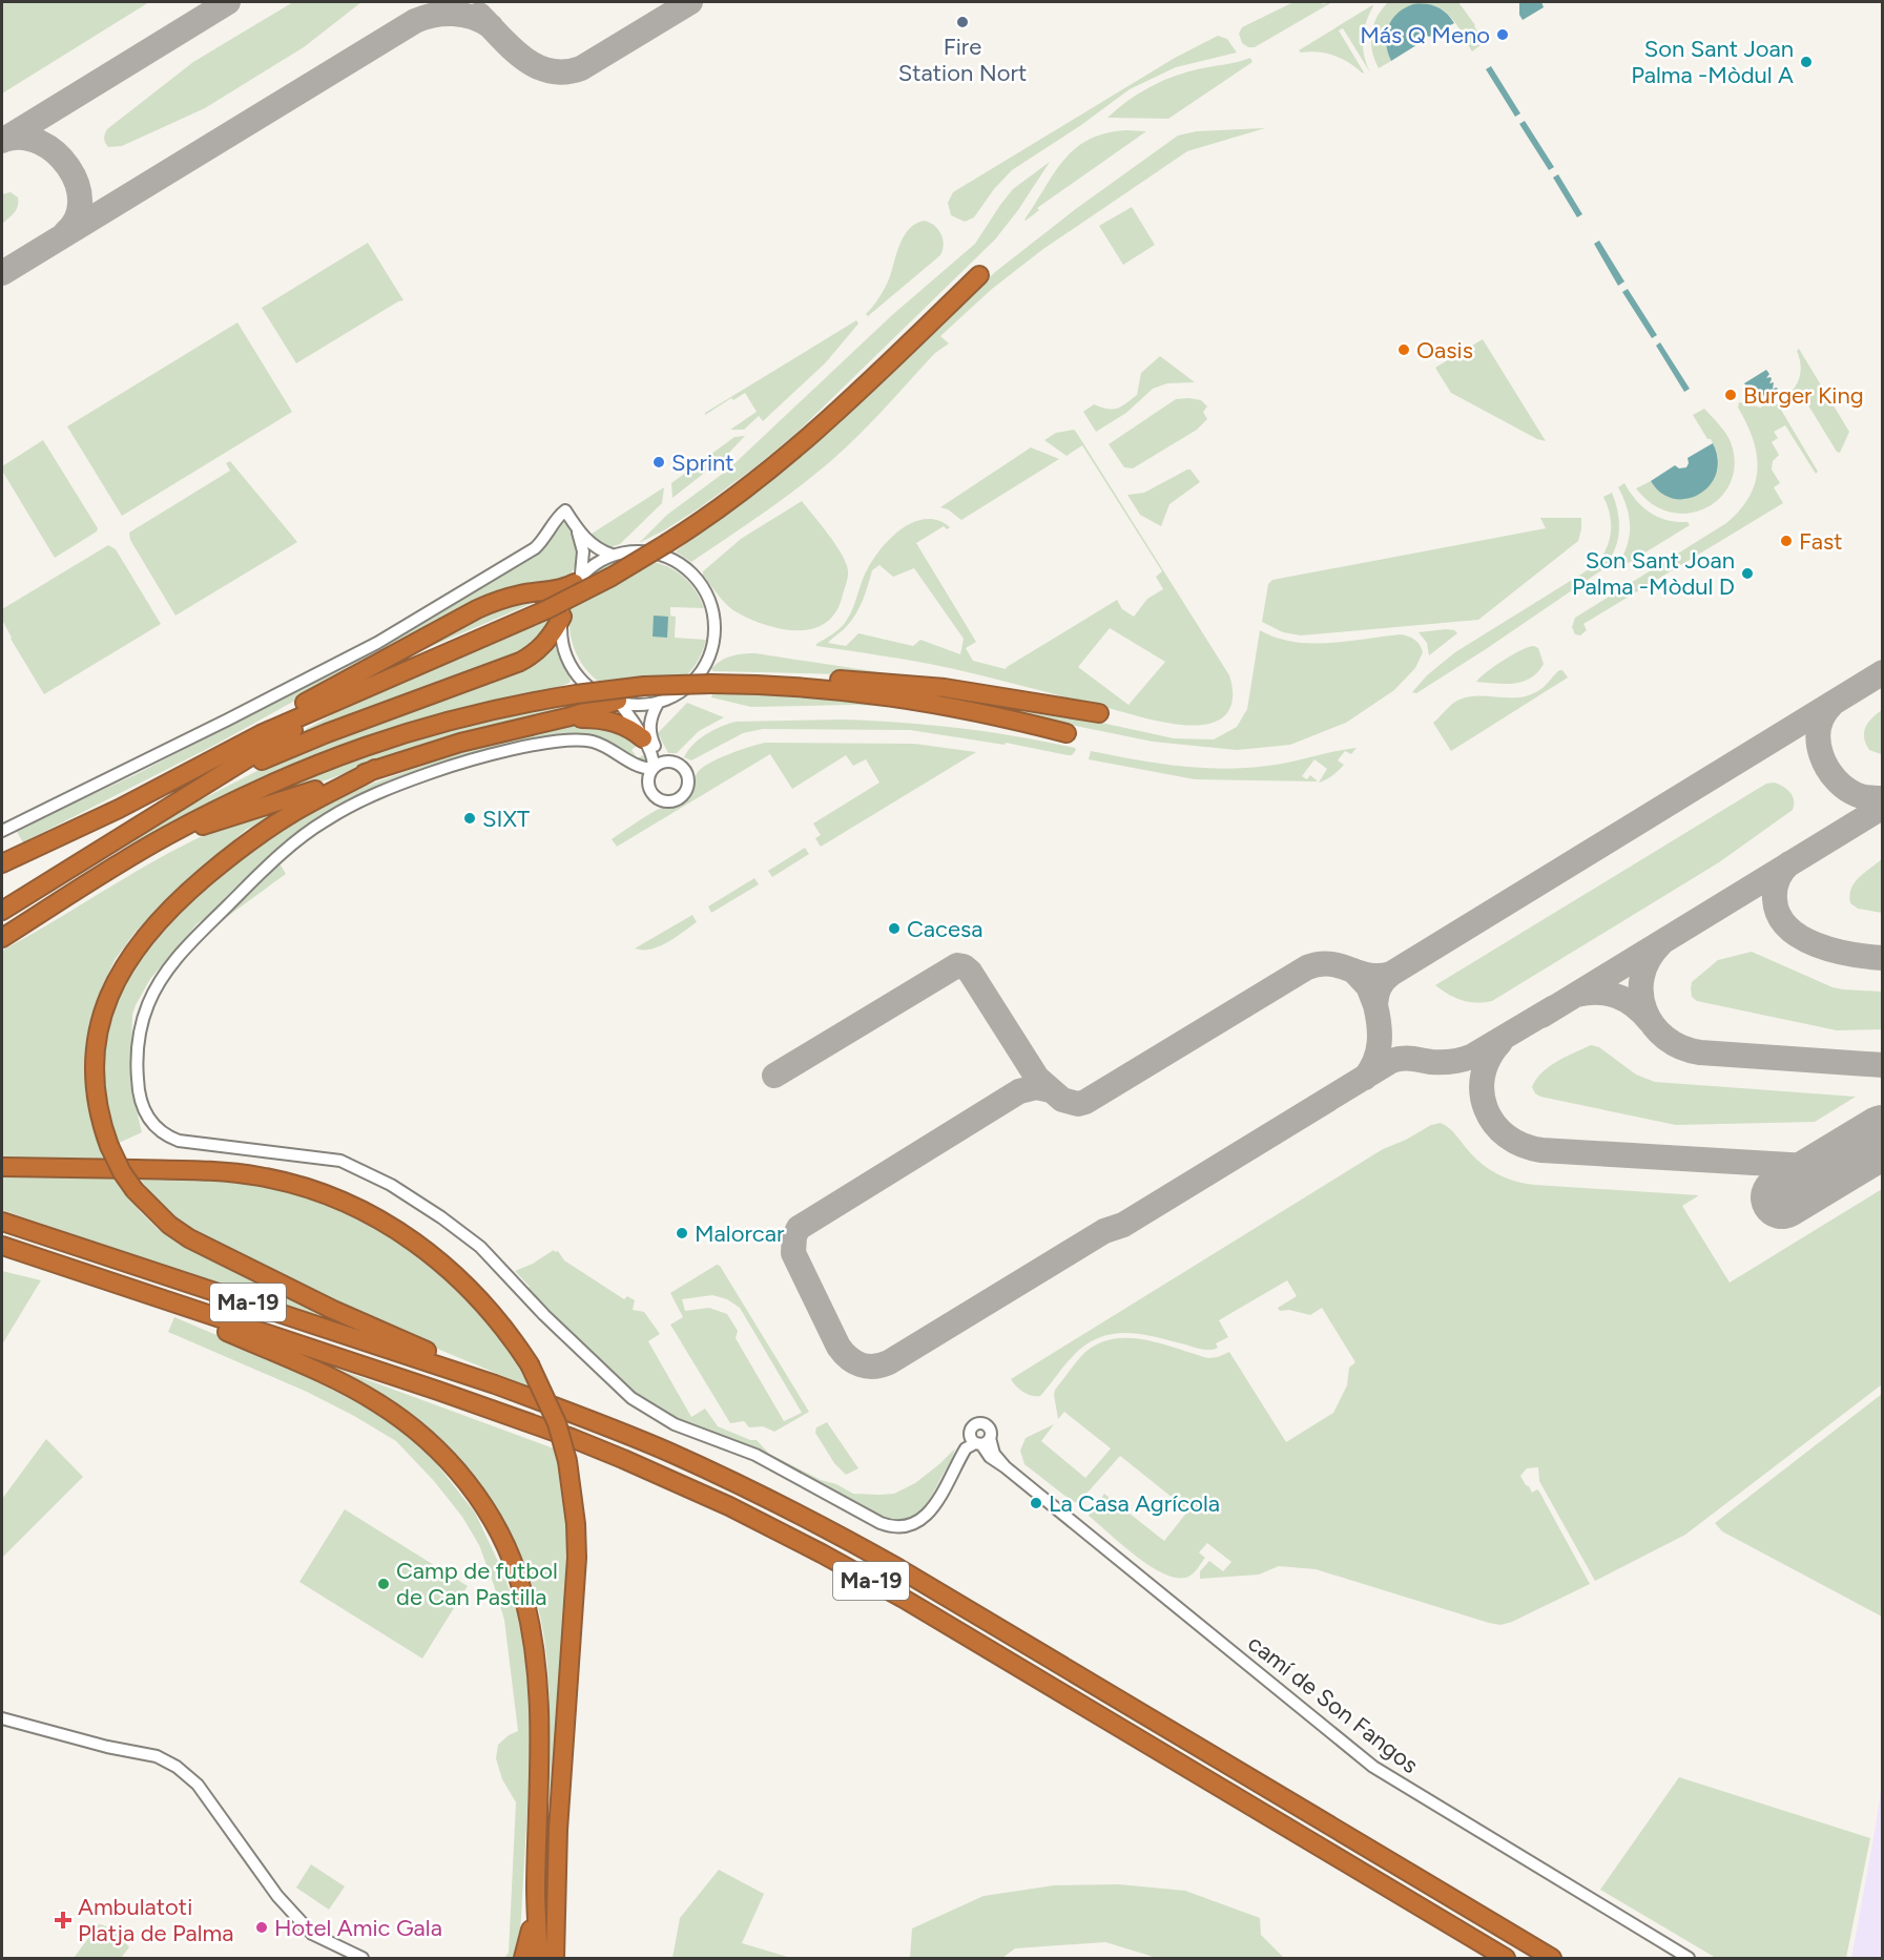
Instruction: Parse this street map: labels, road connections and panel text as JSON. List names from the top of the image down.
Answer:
{
  "streets": {
    "highway": ["Ma-19"],
    "street": ["camí de Son Fangos"]
  },
  "places": {
    "other": [
      "Fire Station Nort",
      "Más Q Meno",
      "Son Sant Joan Palma -Mòdul A",
      "Oasis",
      "Burger King",
      "Sprint",
      "Fast",
      "Son Sant Joan Palma -Mòdul D",
      "SIXT",
      "Cacesa",
      "Malorcar",
      "La Casa Agrícola",
      "Camp de futbol de Can Pastilla",
      "Hotel Amic Gala"
    ],
    "health": ["Ambulatoti Platja de Palma"]
  }
}
